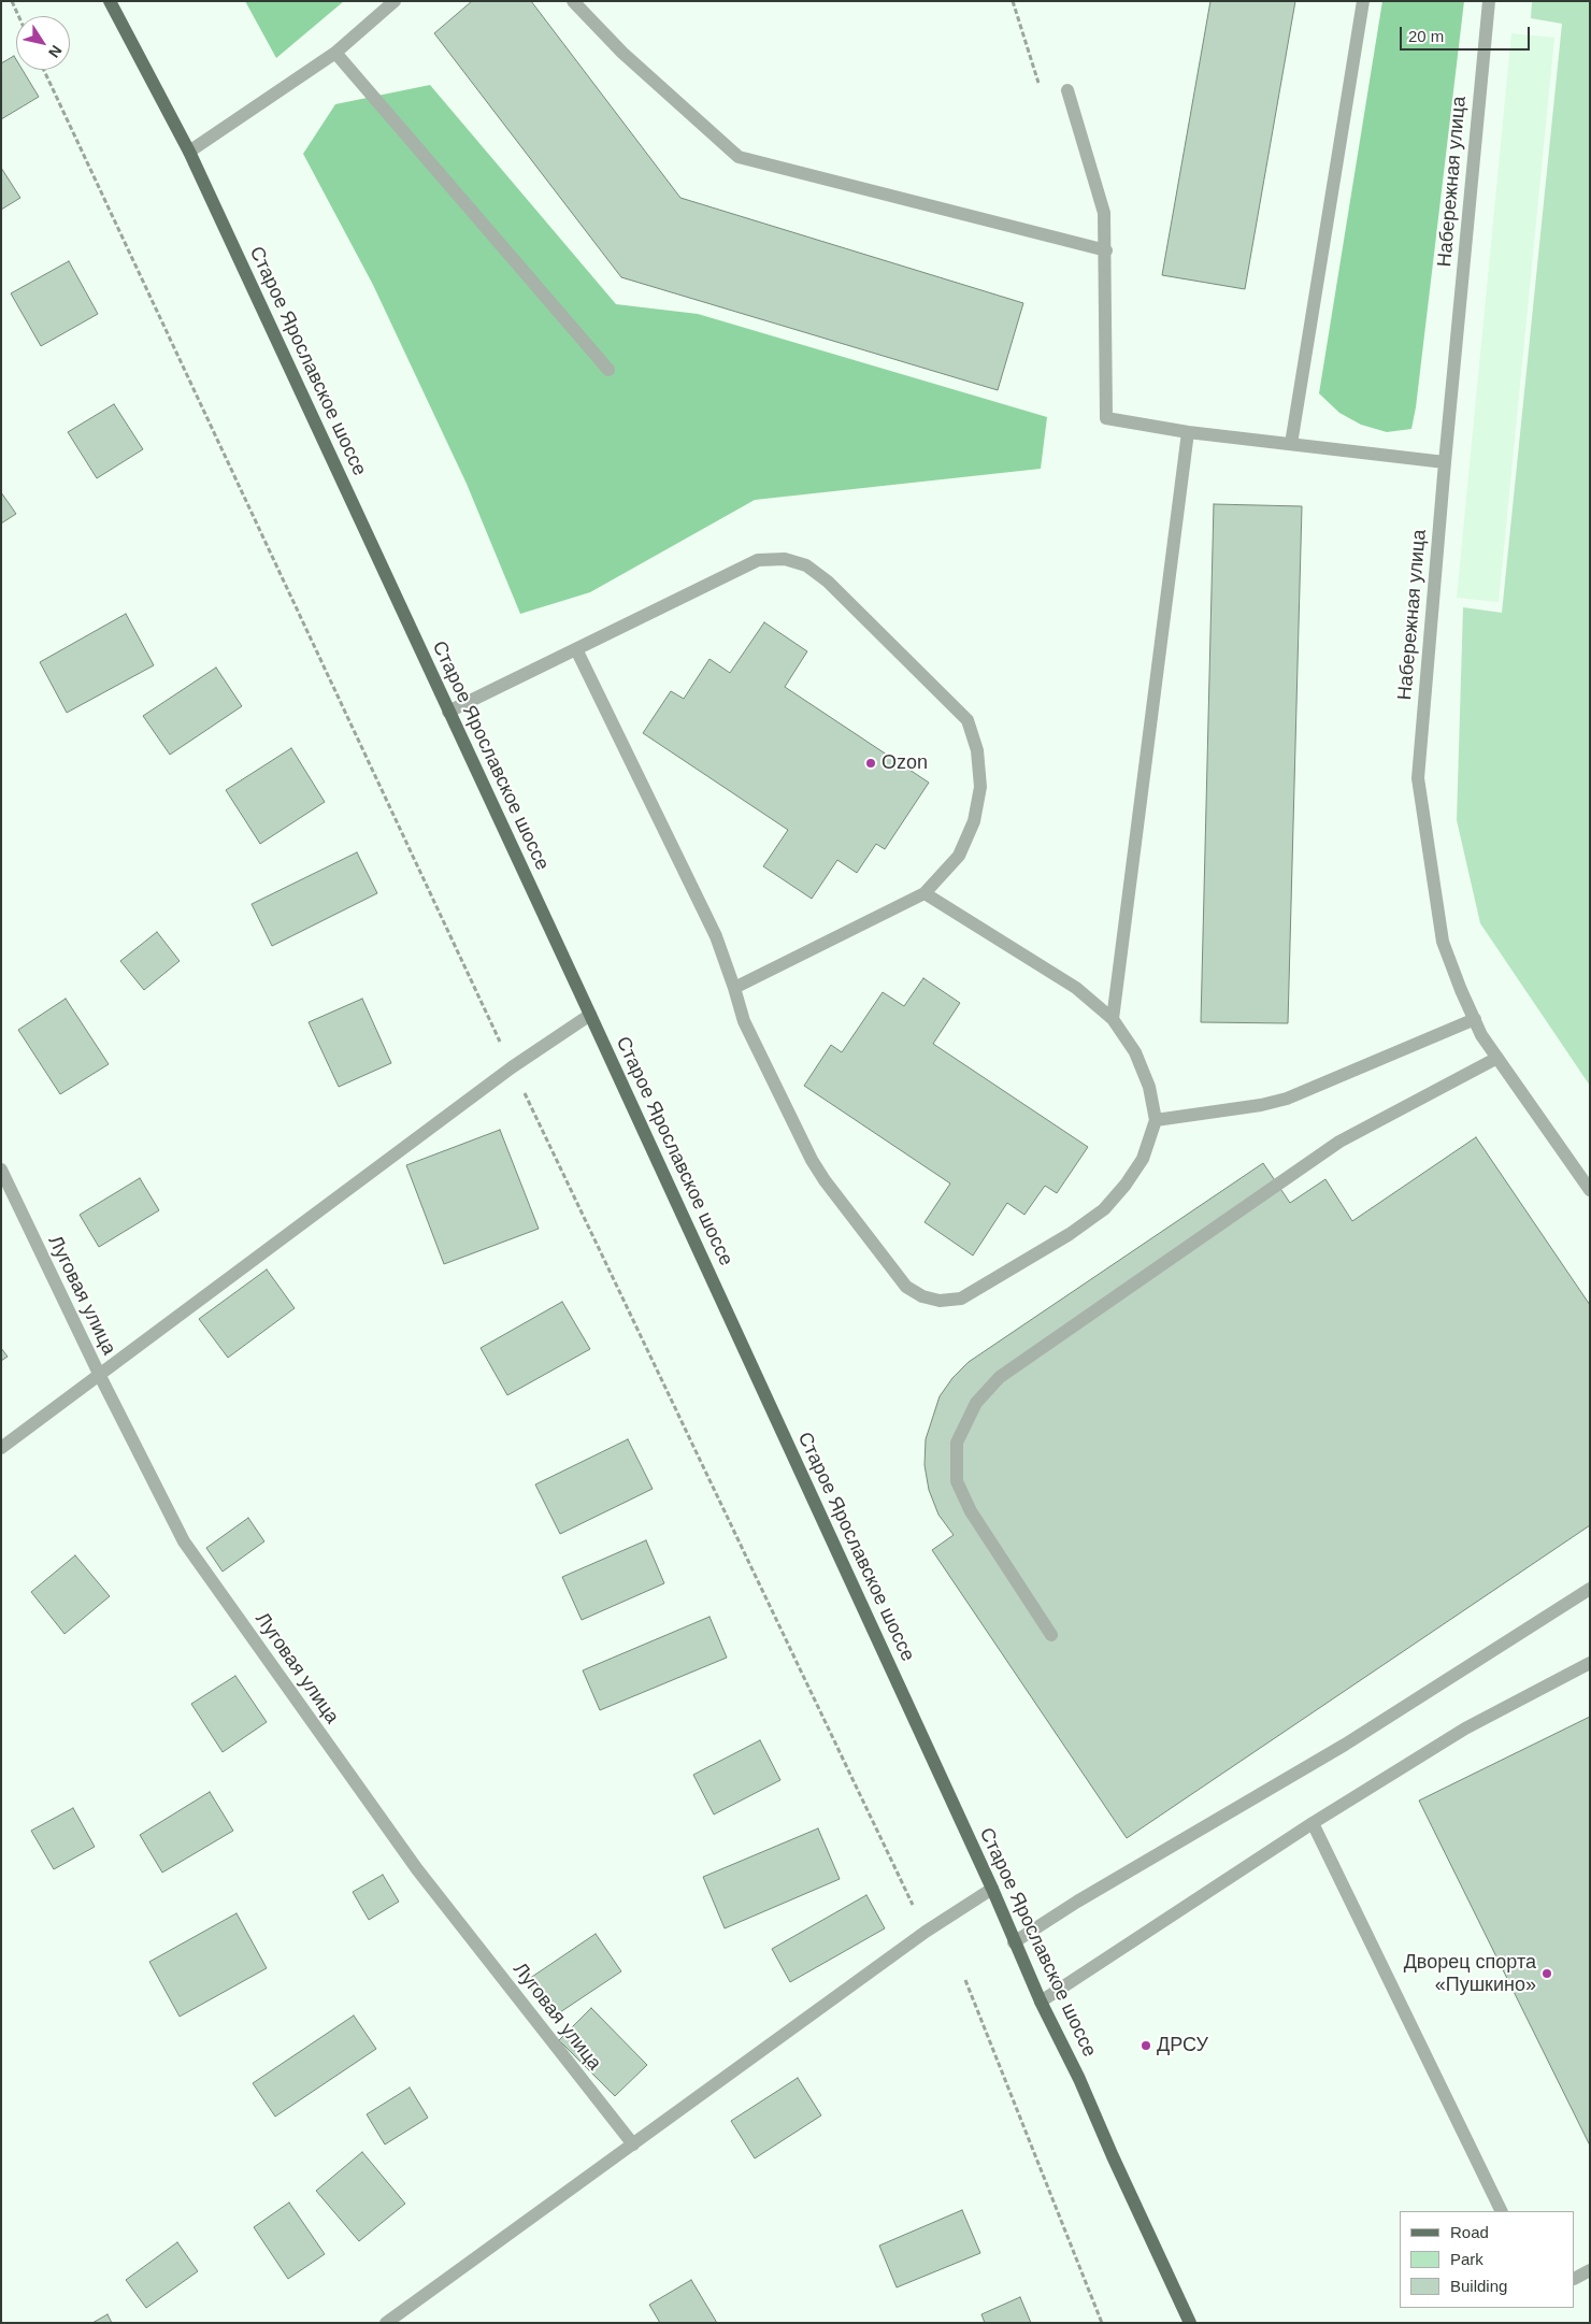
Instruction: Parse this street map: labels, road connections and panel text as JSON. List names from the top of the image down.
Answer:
{
  "streets": {
    "main road": ["Старое Ярославское шоссе"],
    "street": ["Набережная улица", "Луговая улица"]
  },
  "places": ["Ozon", "Дворец спорта «Пушкино»", "ДРСУ"],
  "legend": ["Road", "Park", "Building"],
  "scale_bar": "20 m",
  "north": "bottom right"
}
